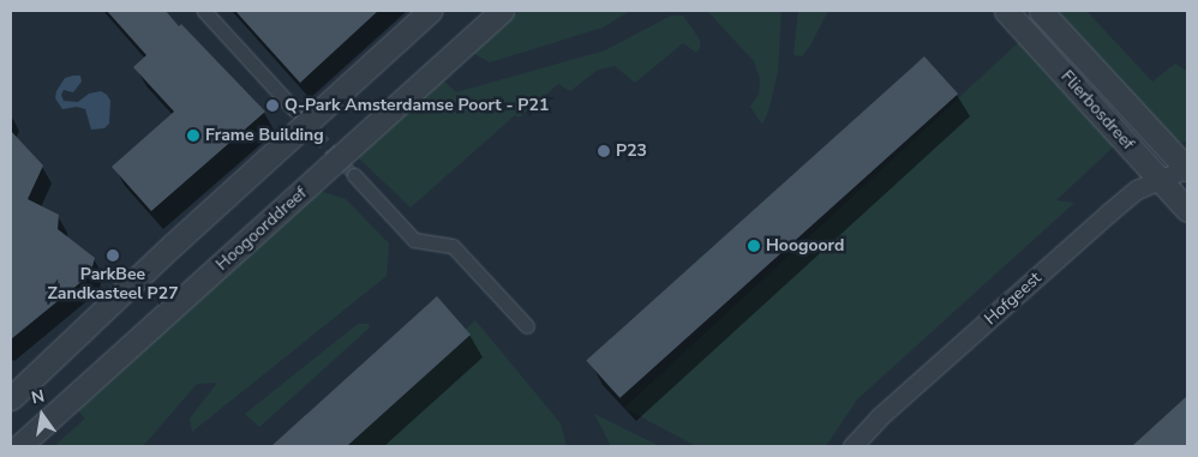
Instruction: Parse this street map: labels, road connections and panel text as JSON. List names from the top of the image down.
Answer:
{
  "streets": {
    "street": ["Flierbosdreef", "Hoogoorddreef", "Hofgeest"]
  },
  "crossings": [
    ["Flierbosdreef", "Hofgeest"]
  ],
  "places": [
    "Q-Park Amsterdamse Poort - P21",
    "Frame Building",
    "P23",
    "Hoogoord",
    "ParkBee Zandkasteel P27"
  ],
  "north": "top"
}
